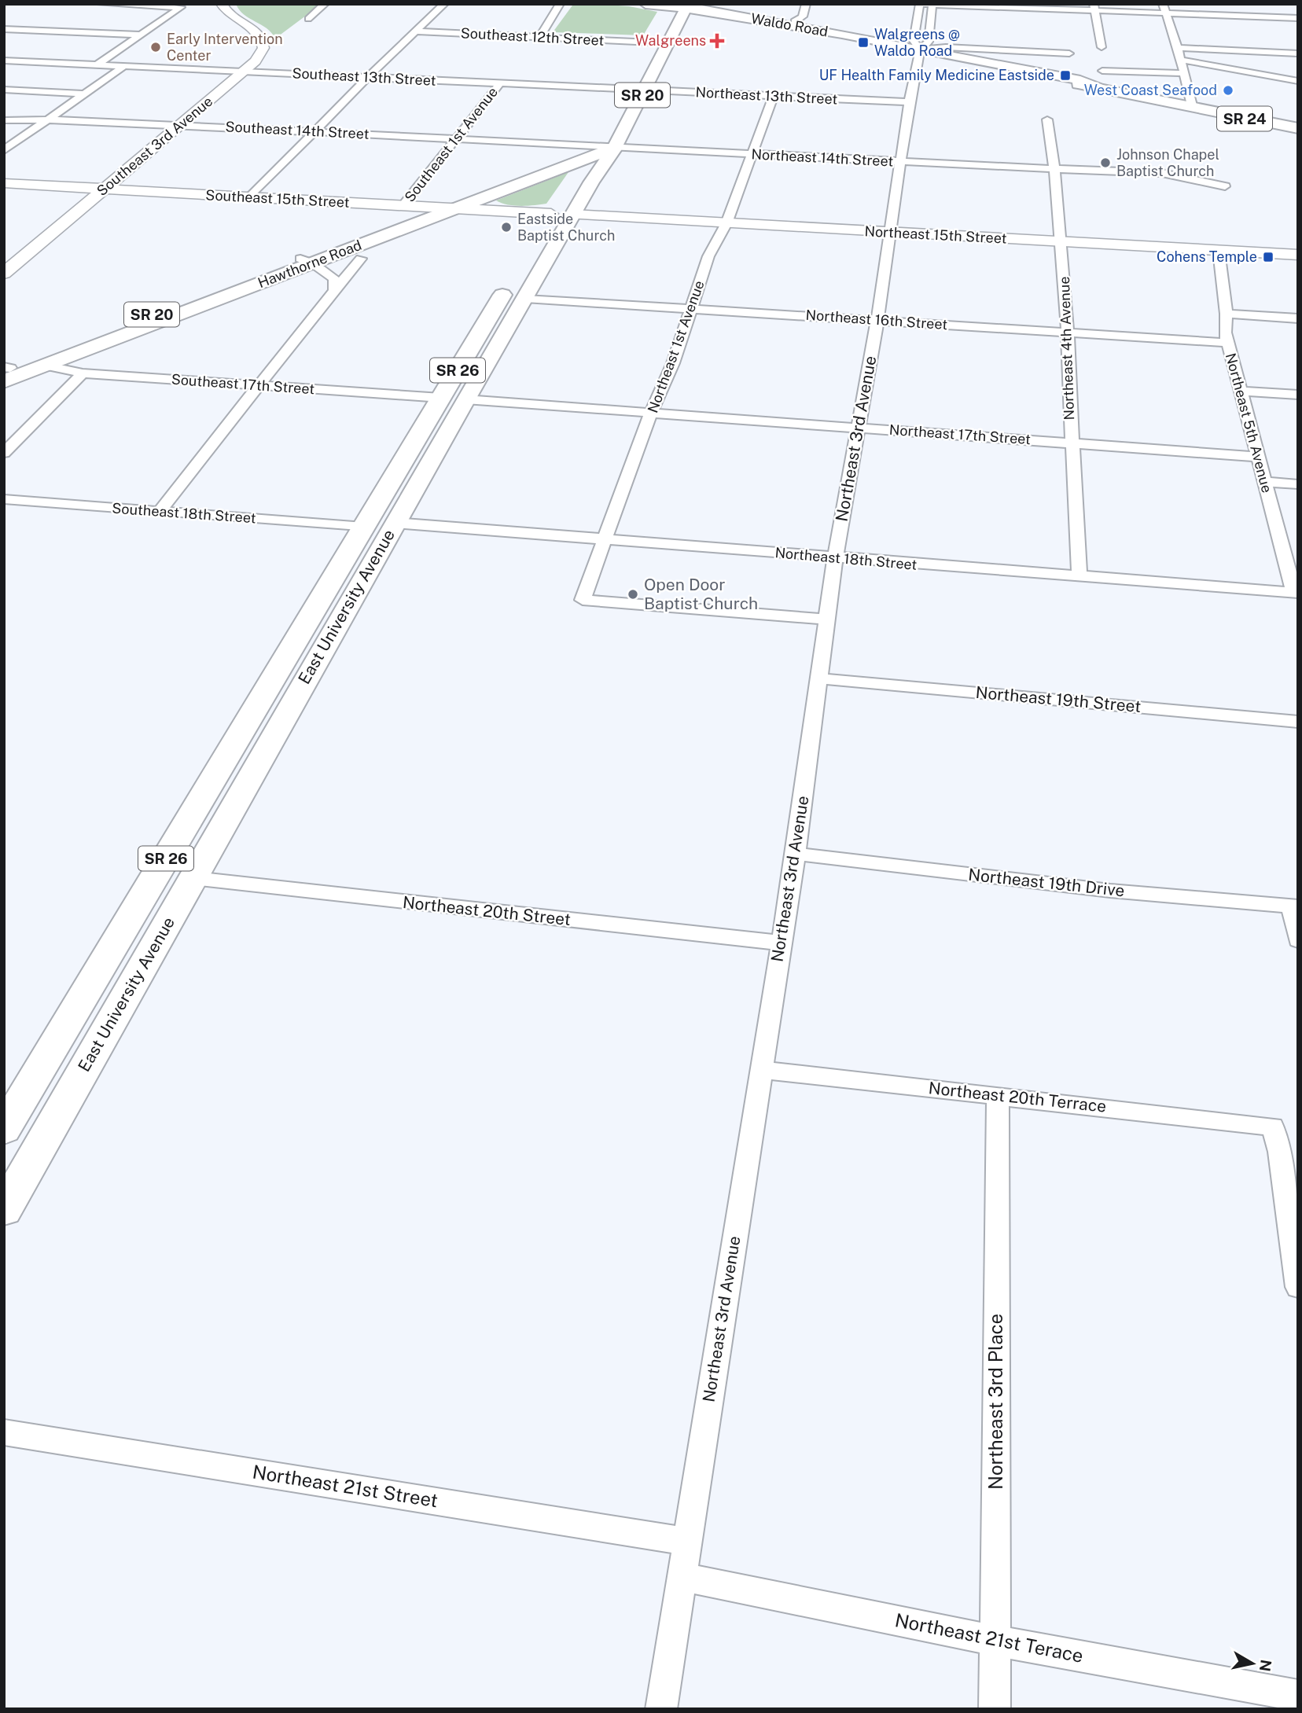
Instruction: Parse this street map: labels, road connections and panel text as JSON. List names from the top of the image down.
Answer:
{
  "streets": {
    "main road": [
      "Waldo Road",
      "SR 20",
      "SR 24",
      "Hawthorne Road",
      "SR 26",
      "East University Avenue"
    ],
    "street": [
      "Southeast 12th Street",
      "Southeast 13th Street",
      "Northeast 13th Street",
      "Southeast 14th Street",
      "Southeast 1st Avenue",
      "Southeast 3rd Avenue",
      "Northeast 14th Street",
      "Southeast 15th Street",
      "Northeast 15th Street",
      "Northeast 16th Street",
      "Northeast 1st Avenue",
      "Northeast 4th Avenue",
      "Southeast 17th Street",
      "Northeast 5th Avenue",
      "Northeast 17th Street",
      "Northeast 3rd Avenue",
      "Southeast 18th Street",
      "Northeast 18th Street",
      "Northeast 19th Street",
      "Northeast 19th Drive",
      "Northeast 20th Street",
      "Northeast 20th Terrace",
      "Northeast 3rd Place",
      "Northeast 21st Street",
      "Northeast 21st Terace"
    ]
  },
  "crossings": [
    ["Waldo Road", "Northeast 3rd Avenue"],
    ["Waldo Road", "East University Avenue"],
    ["Southeast 12th Street", "East University Avenue"],
    ["Southeast 13th Street", "SR 20"],
    ["Southeast 13th Street", "Northeast 13th Street"],
    ["Southeast 13th Street", "Southeast 1st Avenue"],
    ["Southeast 13th Street", "Southeast 3rd Avenue"],
    ["SR 20", "Northeast 13th Street"],
    ["SR 20", "Southeast 14th Street"],
    ["SR 20", "Hawthorne Road"],
    ["Northeast 13th Street", "Northeast 1st Avenue"],
    ["Northeast 13th Street", "Northeast 3rd Avenue"],
    ["Northeast 13th Street", "East University Avenue"],
    ["Southeast 14th Street", "Southeast 1st Avenue"],
    ["Southeast 14th Street", "Southeast 3rd Avenue"],
    ["Southeast 14th Street", "Hawthorne Road"],
    ["Southeast 1st Avenue", "Southeast 15th Street"],
    ["Southeast 3rd Avenue", "Southeast 15th Street"],
    ["Northeast 14th Street", "Hawthorne Road"],
    ["Northeast 14th Street", "Northeast 1st Avenue"],
    ["Northeast 14th Street", "Northeast 4th Avenue"],
    ["Northeast 14th Street", "Northeast 3rd Avenue"],
    ["Northeast 14th Street", "East University Avenue"],
    ["Southeast 15th Street", "Hawthorne Road"],
    ["Northeast 15th Street", "Northeast 1st Avenue"],
    ["Northeast 15th Street", "Northeast 4th Avenue"],
    ["Northeast 15th Street", "Northeast 5th Avenue"],
    ["Northeast 15th Street", "Northeast 3rd Avenue"],
    ["Northeast 15th Street", "East University Avenue"],
    ["Hawthorne Road", "Southeast 17th Street"],
    ["Hawthorne Road", "East University Avenue"],
    ["Northeast 16th Street", "Northeast 1st Avenue"],
    ["Northeast 16th Street", "Northeast 4th Avenue"],
    ["Northeast 16th Street", "Northeast 5th Avenue"],
    ["Northeast 16th Street", "Northeast 3rd Avenue"],
    ["Northeast 16th Street", "East University Avenue"],
    ["Northeast 1st Avenue", "Northeast 17th Street"],
    ["Northeast 1st Avenue", "Northeast 3rd Avenue"],
    ["Northeast 1st Avenue", "Northeast 18th Street"],
    ["Northeast 4th Avenue", "Northeast 17th Street"],
    ["Northeast 4th Avenue", "Northeast 18th Street"],
    ["Southeast 17th Street", "East University Avenue"],
    ["Northeast 5th Avenue", "Northeast 17th Street"],
    ["Northeast 5th Avenue", "Northeast 18th Street"],
    ["Northeast 17th Street", "Northeast 3rd Avenue"],
    ["Northeast 17th Street", "East University Avenue"],
    ["Northeast 3rd Avenue", "Northeast 18th Street"],
    ["Northeast 3rd Avenue", "Northeast 19th Street"],
    ["Northeast 3rd Avenue", "Northeast 19th Drive"],
    ["Northeast 3rd Avenue", "Northeast 20th Street"],
    ["Northeast 3rd Avenue", "Northeast 20th Terrace"],
    ["Northeast 3rd Avenue", "Northeast 21st Street"],
    ["Northeast 3rd Avenue", "Northeast 21st Terace"],
    ["Southeast 18th Street", "East University Avenue"],
    ["Northeast 18th Street", "East University Avenue"],
    ["East University Avenue", "Northeast 20th Street"],
    ["Northeast 20th Terrace", "Northeast 3rd Place"],
    ["Northeast 3rd Place", "Northeast 21st Terace"]
  ],
  "places": {
    "health": ["Walgreens"],
    "transit": ["Walgreens @ Waldo Road", "UF Health Family Medicine Eastside", "Cohens Temple"],
    "other": [
      "Early Intervention Center",
      "West Coast Seafood",
      "Johnson Chapel Baptist Church",
      "Eastside Baptist Church",
      "Open Door Baptist Church"
    ]
  },
  "north": "right"
}
